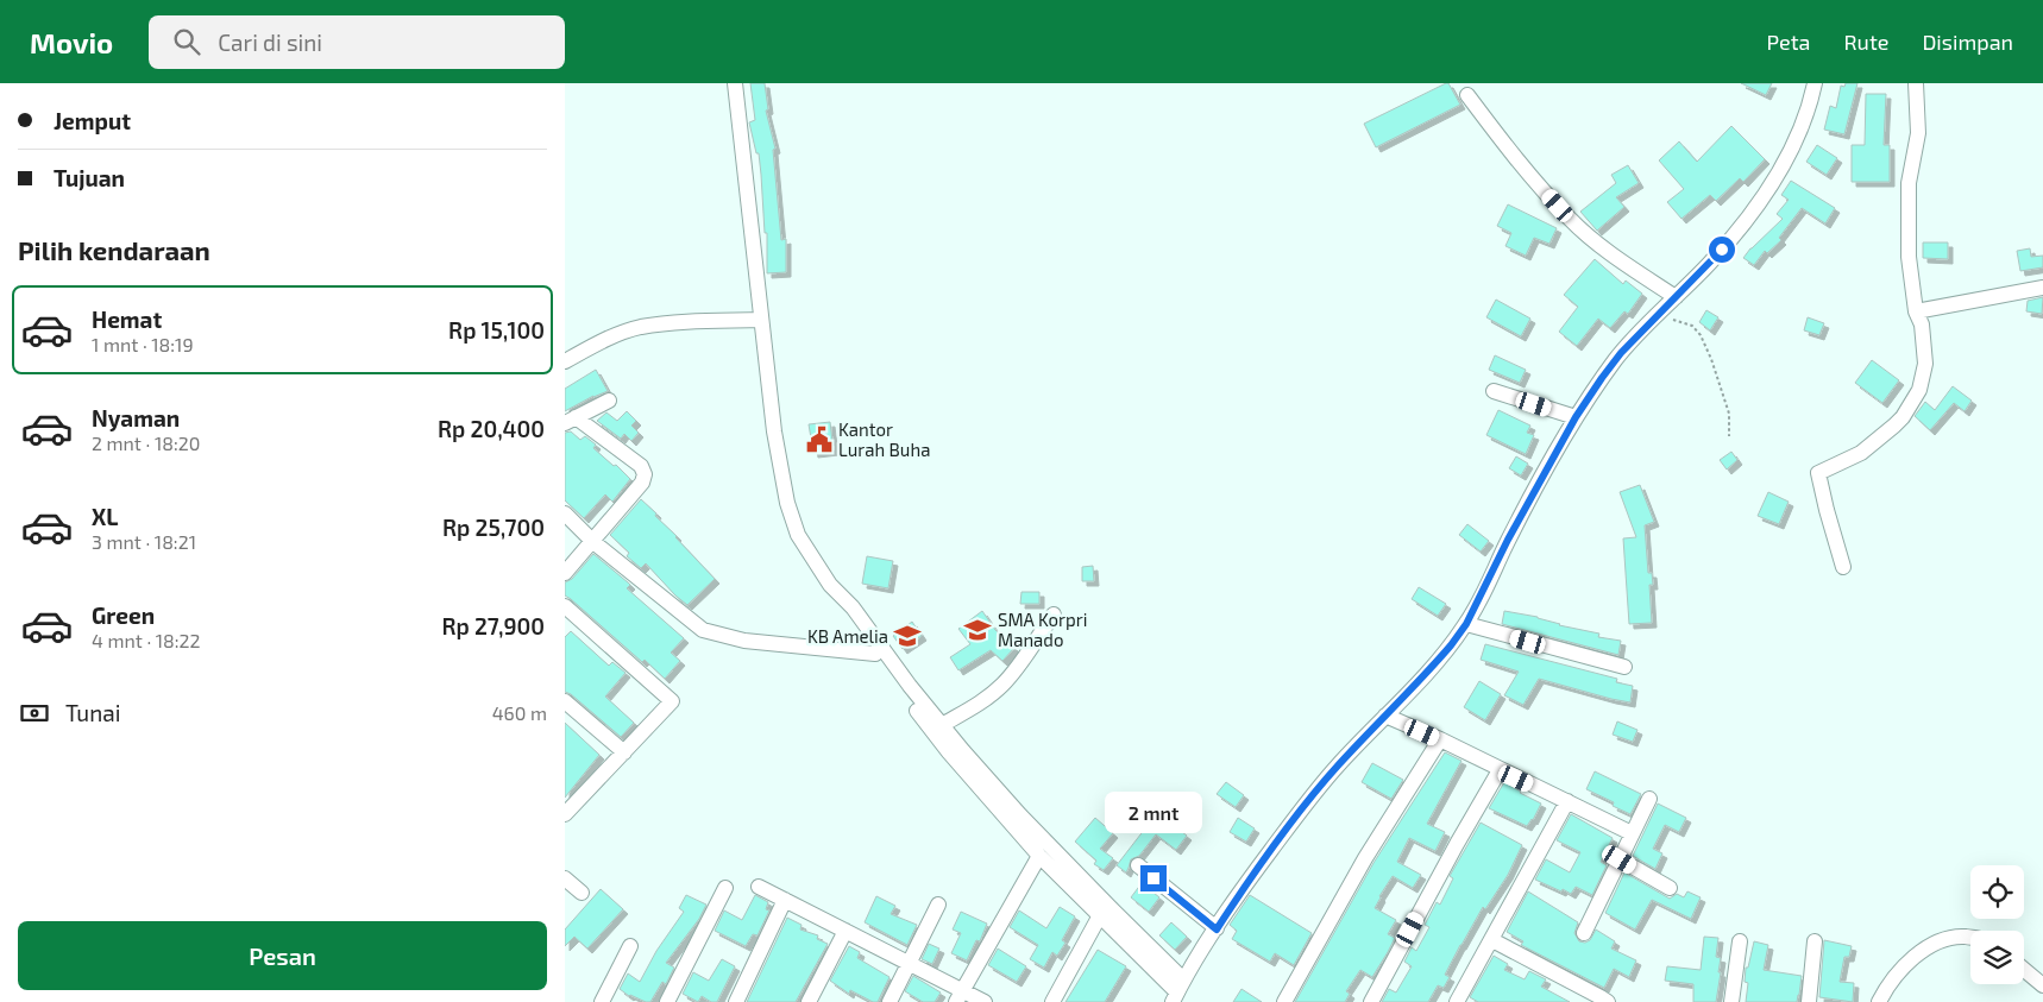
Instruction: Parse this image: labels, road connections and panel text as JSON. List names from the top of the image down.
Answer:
{
  "places": {
    "public building": ["Kantor Lurah Buha"],
    "school or university": ["SMA Korpri Manado", "KB Amelia"]
  },
  "page": {
    "header": "Movio",
    "search": "Cari di sini",
    "nav": ["Peta", "Rute", "Disimpan"],
    "banner": ["Jemput", "Tujuan"],
    "heading": "Pilih kendaraan",
    "list": [
      {
        "name": "Hemat",
        "note": "1 mnt · 18:19",
        "value": "Rp 15,100"
      },
      {
        "name": "Nyaman",
        "note": "2 mnt · 18:20",
        "value": "Rp 20,400"
      },
      {
        "name": "XL",
        "note": "3 mnt · 18:21",
        "value": "Rp 25,700"
      },
      {
        "name": "Green",
        "note": "4 mnt · 18:22",
        "value": "Rp 27,900"
      }
    ],
    "pay": ["Tunai", "460 m"],
    "bubble": "2 mnt",
    "buttons": "Pesan"
  }
}
